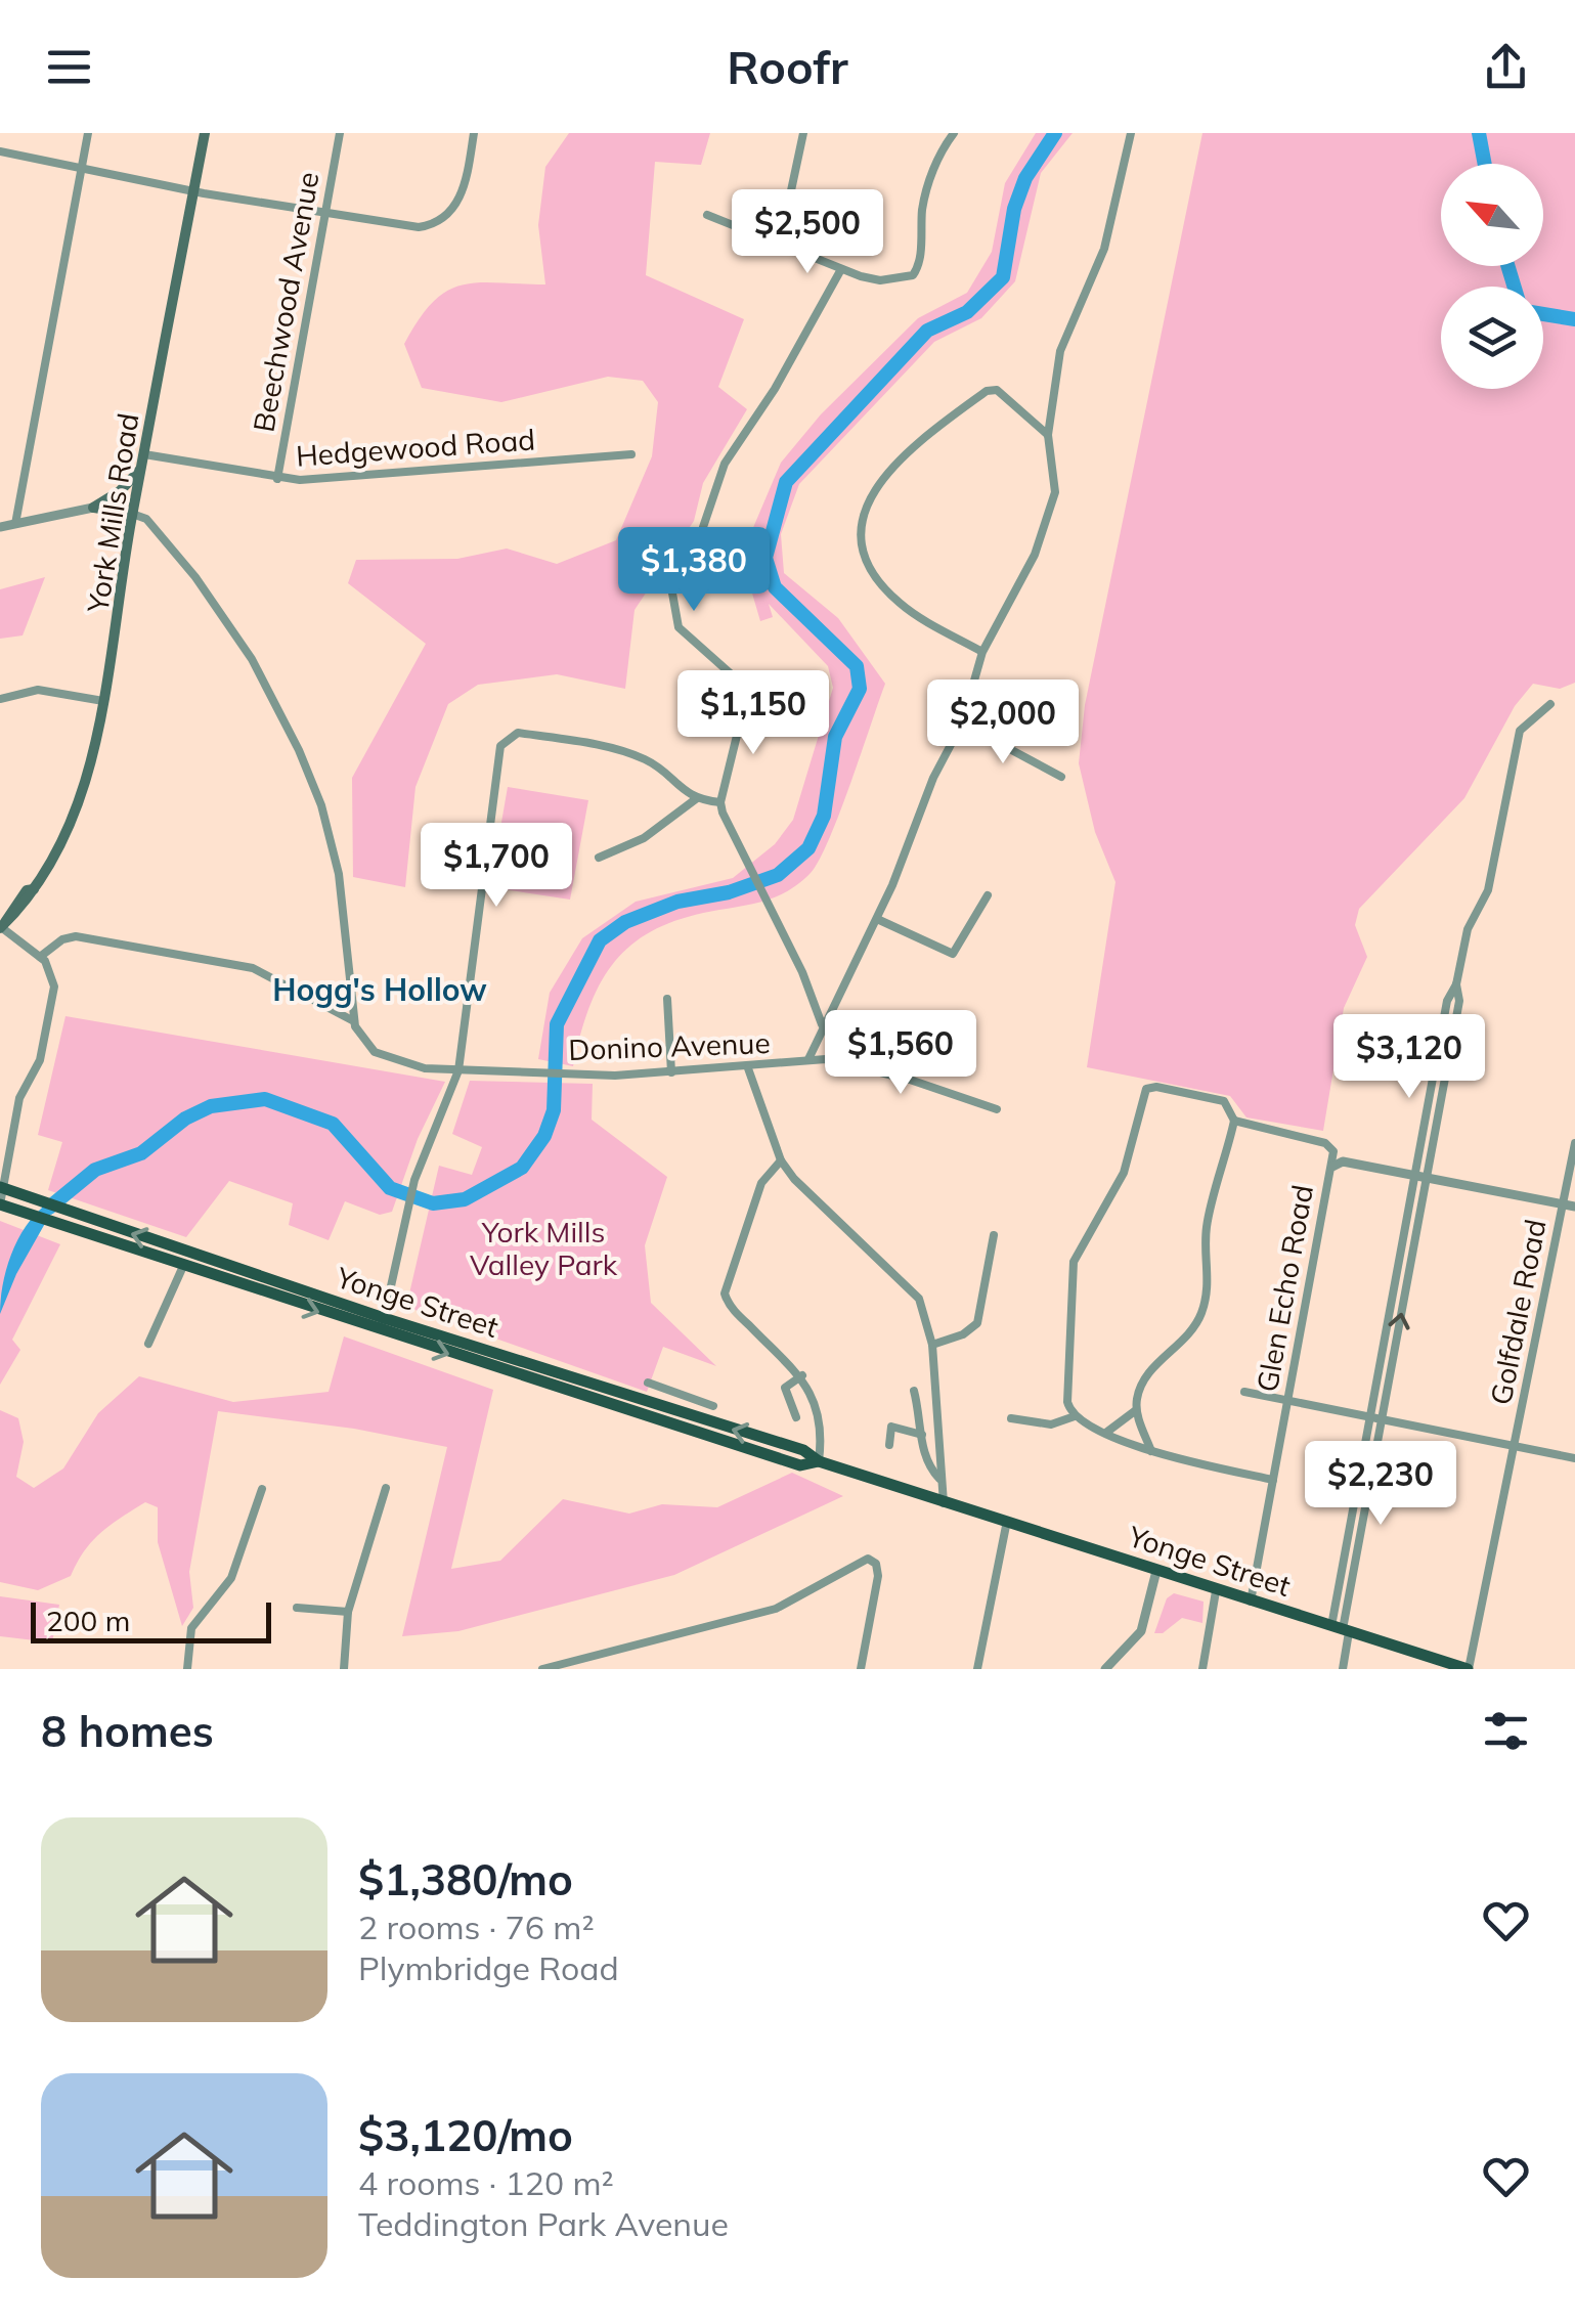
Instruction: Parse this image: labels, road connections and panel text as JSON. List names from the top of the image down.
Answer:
{
  "streets": {
    "main road": ["York Mills Road", "Yonge Street"],
    "street": [
      "Beechwood Avenue",
      "Hedgewood Road",
      "Donino Avenue",
      "Glen Echo Road",
      "Golfdale Road"
    ]
  },
  "crossings": [
    ["Beechwood Avenue", "Hedgewood Road"],
    ["Hedgewood Road", "York Mills Road"],
    ["Glen Echo Road", "Yonge Street"],
    ["Yonge Street", "Golfdale Road"]
  ],
  "districts": ["Hogg's Hollow"],
  "parks": ["York Mills Valley Park"],
  "scale_bar": "200 m",
  "north": "top left",
  "page": {
    "header": "Roofr",
    "price": [
      "$2,500",
      "$1,380",
      "$1,150",
      "$2,000",
      "$1,700",
      "$1,560",
      "$3,120",
      "$2,230"
    ],
    "scale": "200 m",
    "heading": "8 homes",
    "list": [
      {
        "name": "$1,380/mo",
        "note": "2 rooms · 76 m² · Plymbridge Road"
      },
      {
        "name": "$3,120/mo",
        "note": "4 rooms · 120 m² · Teddington Park Avenue"
      }
    ]
  }
}
